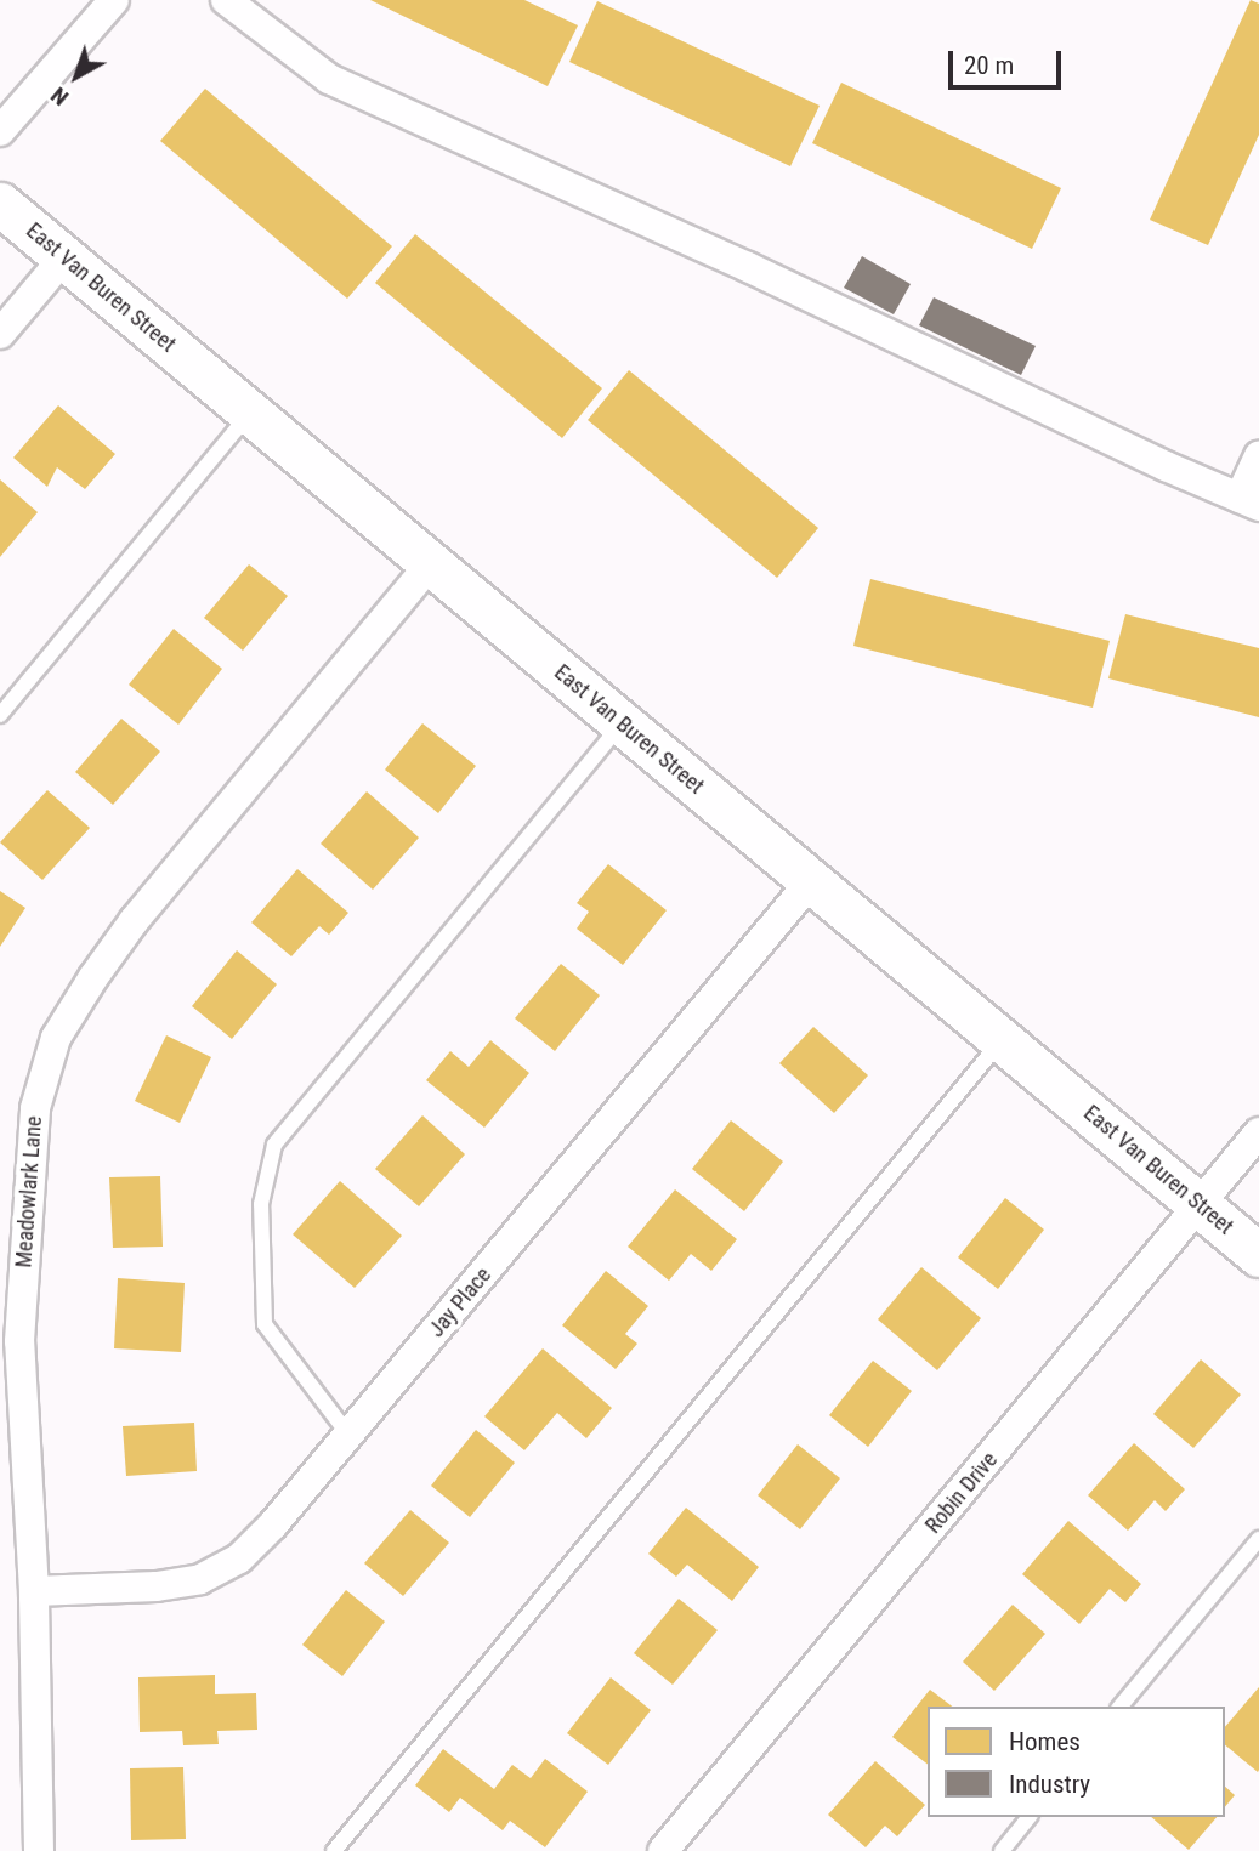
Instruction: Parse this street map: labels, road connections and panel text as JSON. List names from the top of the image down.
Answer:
{
  "streets": {
    "street": [
      "East Van Buren Street",
      "Meadowlark Lane",
      "Jay Place",
      "Robin Drive"
    ]
  },
  "crossings": [
    ["East Van Buren Street", "Meadowlark Lane"],
    ["East Van Buren Street", "Jay Place"],
    ["East Van Buren Street", "Robin Drive"],
    ["Meadowlark Lane", "Jay Place"]
  ],
  "legend": ["Homes", "Industry"],
  "scale_bar": "20 m",
  "north": "bottom left"
}
